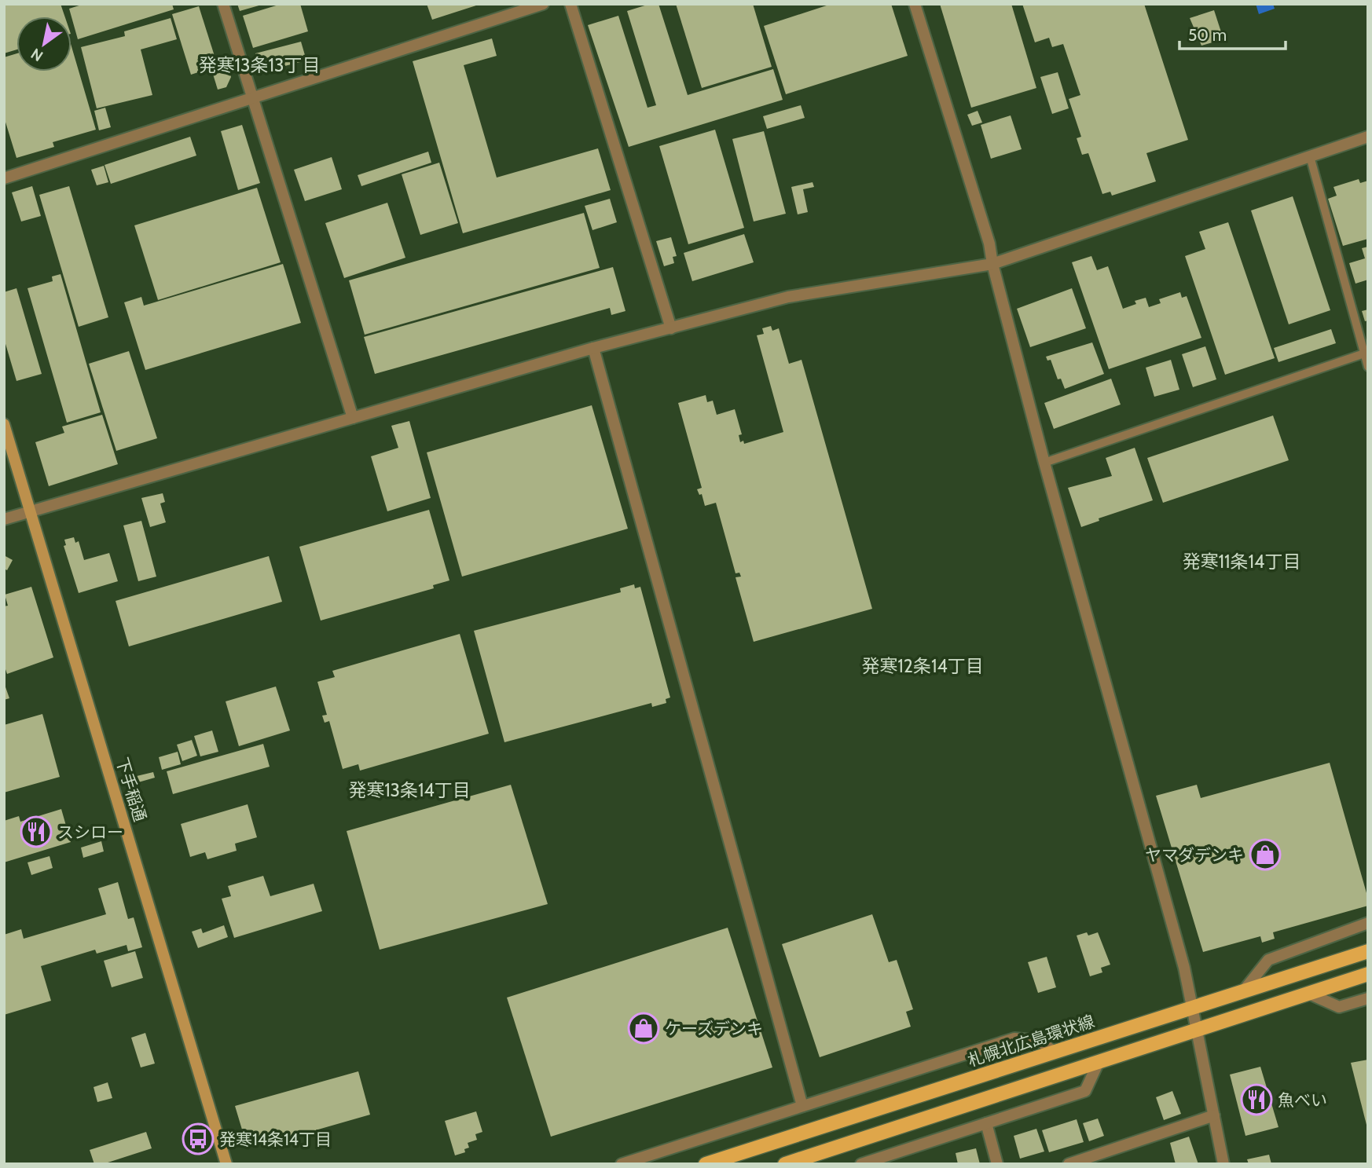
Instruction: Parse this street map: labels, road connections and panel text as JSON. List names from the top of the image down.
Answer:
{
  "streets": {
    "main road": ["下手稲通", "札幌北広島環状線"]
  },
  "districts": [
    "発寒13条13丁目",
    "発寒11条14丁目",
    "発寒12条14丁目",
    "発寒13条14丁目"
  ],
  "places": {
    "restaurant": ["スシロー", "魚べい"],
    "shop": ["ヤマダデンキ", "ケーズデンキ"],
    "bus stop": ["発寒14条14丁目"]
  },
  "scale_bar": "50 m",
  "north": "bottom left"
}
